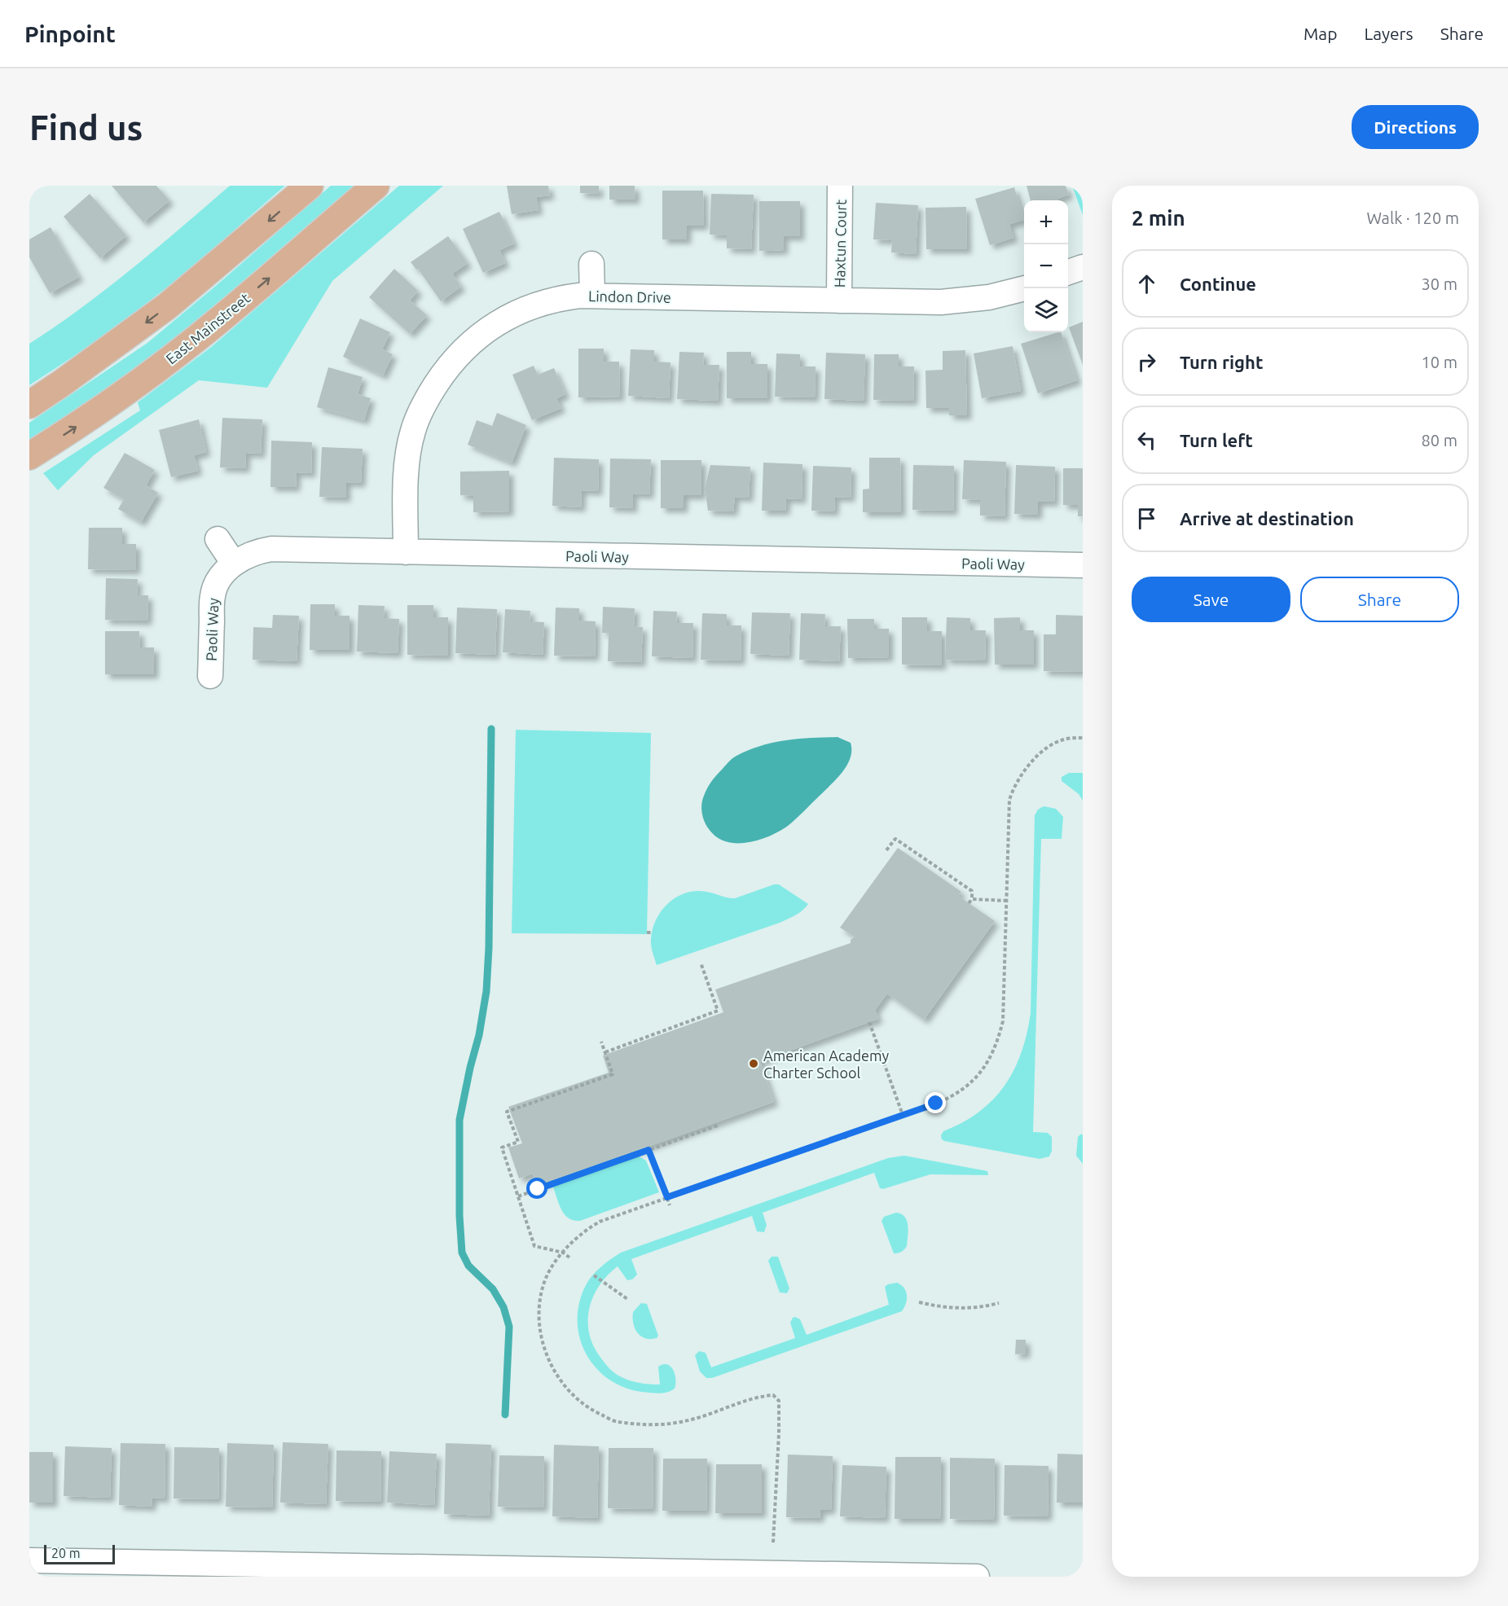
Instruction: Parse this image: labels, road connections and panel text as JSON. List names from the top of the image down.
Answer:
{
  "streets": {
    "main road": ["East Mainstreet"],
    "street": ["Haxtun Court", "Lindon Drive", "Paoli Way"]
  },
  "crossings": [
    ["Haxtun Court", "Lindon Drive"],
    ["Lindon Drive", "Paoli Way"]
  ],
  "places": ["American Academy Charter School"],
  "scale_bar": "20 m",
  "page": {
    "header": "Pinpoint",
    "nav": ["Map", "Layers", "Share"],
    "buttons": [
      "Directions",
      ["Save", "Share"]
    ],
    "title": "Find us",
    "heading": ["2 min", "Walk · 120 m"],
    "map_buttons": ["+", "−"],
    "list": [
      ["Continue", "30 m"],
      ["Turn right", "10 m"],
      ["Turn left", "80 m"],
      "Arrive at destination"
    ],
    "scale": "20 m"
  }
}
